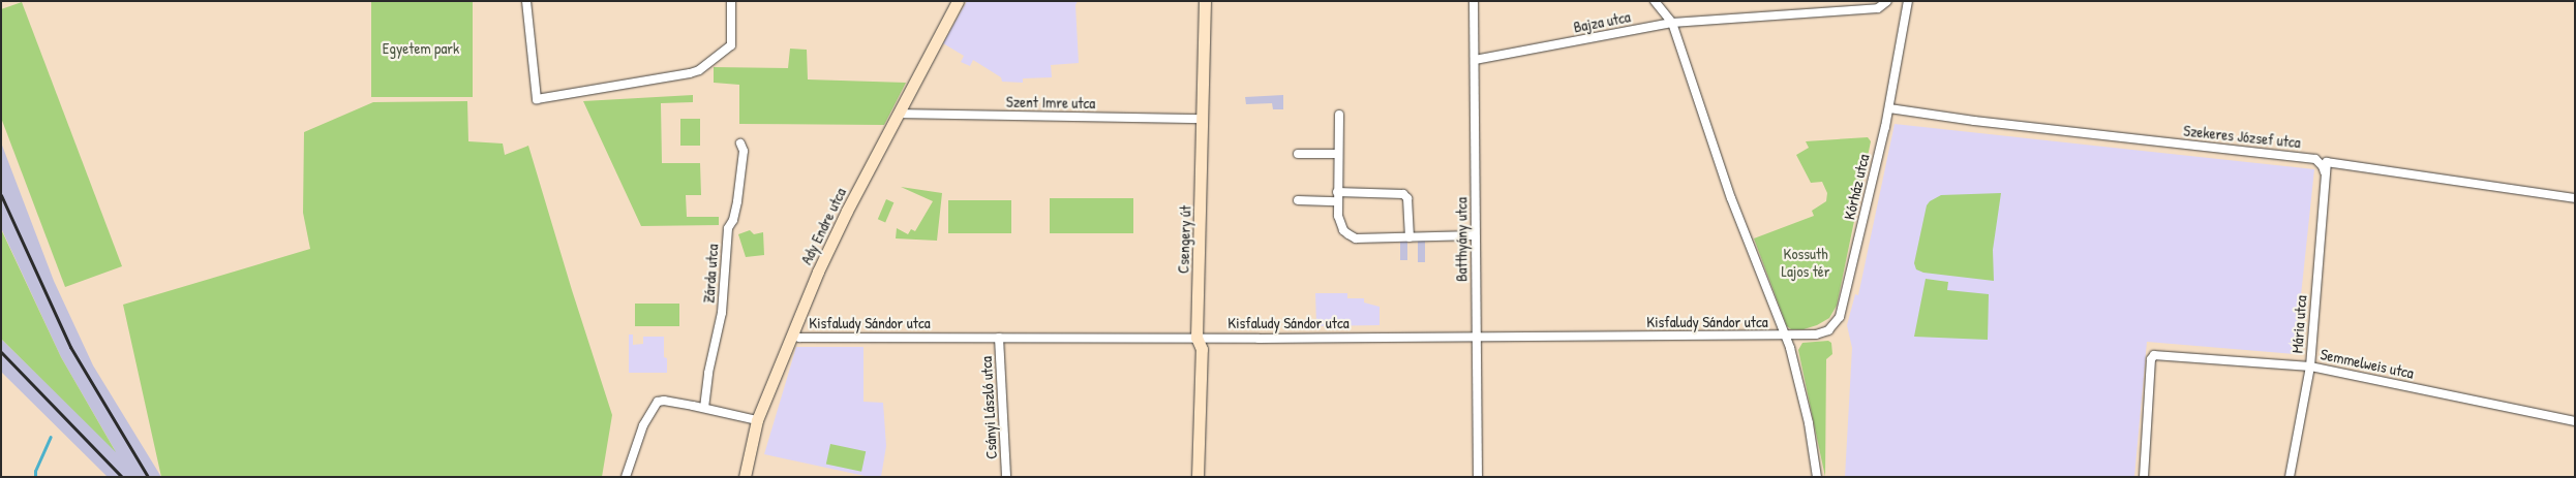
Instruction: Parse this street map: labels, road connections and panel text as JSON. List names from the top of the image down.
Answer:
{
  "streets": {
    "main road": ["Ady Endre utca", "Csengery út"],
    "street": [
      "Bajza utca",
      "Szent Imre utca",
      "Szekeres József utca",
      "Kórház utca",
      "Batthyány utca",
      "Zárda utca",
      "Kisfaludy Sándor utca",
      "Mária utca",
      "Semmelweis utca",
      "Csányi László utca"
    ]
  },
  "crossings": [
    ["Bajza utca", "Batthyány utca"],
    ["Szent Imre utca", "Ady Endre utca"],
    ["Szent Imre utca", "Csengery út"],
    ["Szekeres József utca", "Kórház utca"],
    ["Szekeres József utca", "Mária utca"],
    ["Kórház utca", "Kisfaludy Sándor utca"],
    ["Ady Endre utca", "Kisfaludy Sándor utca"],
    ["Csengery út", "Kisfaludy Sándor utca"],
    ["Batthyány utca", "Kisfaludy Sándor utca"],
    ["Kisfaludy Sándor utca", "Csányi László utca"],
    ["Mária utca", "Semmelweis utca"]
  ],
  "parks": ["Egyetem park", "Kossuth Lajos tér"]
}
